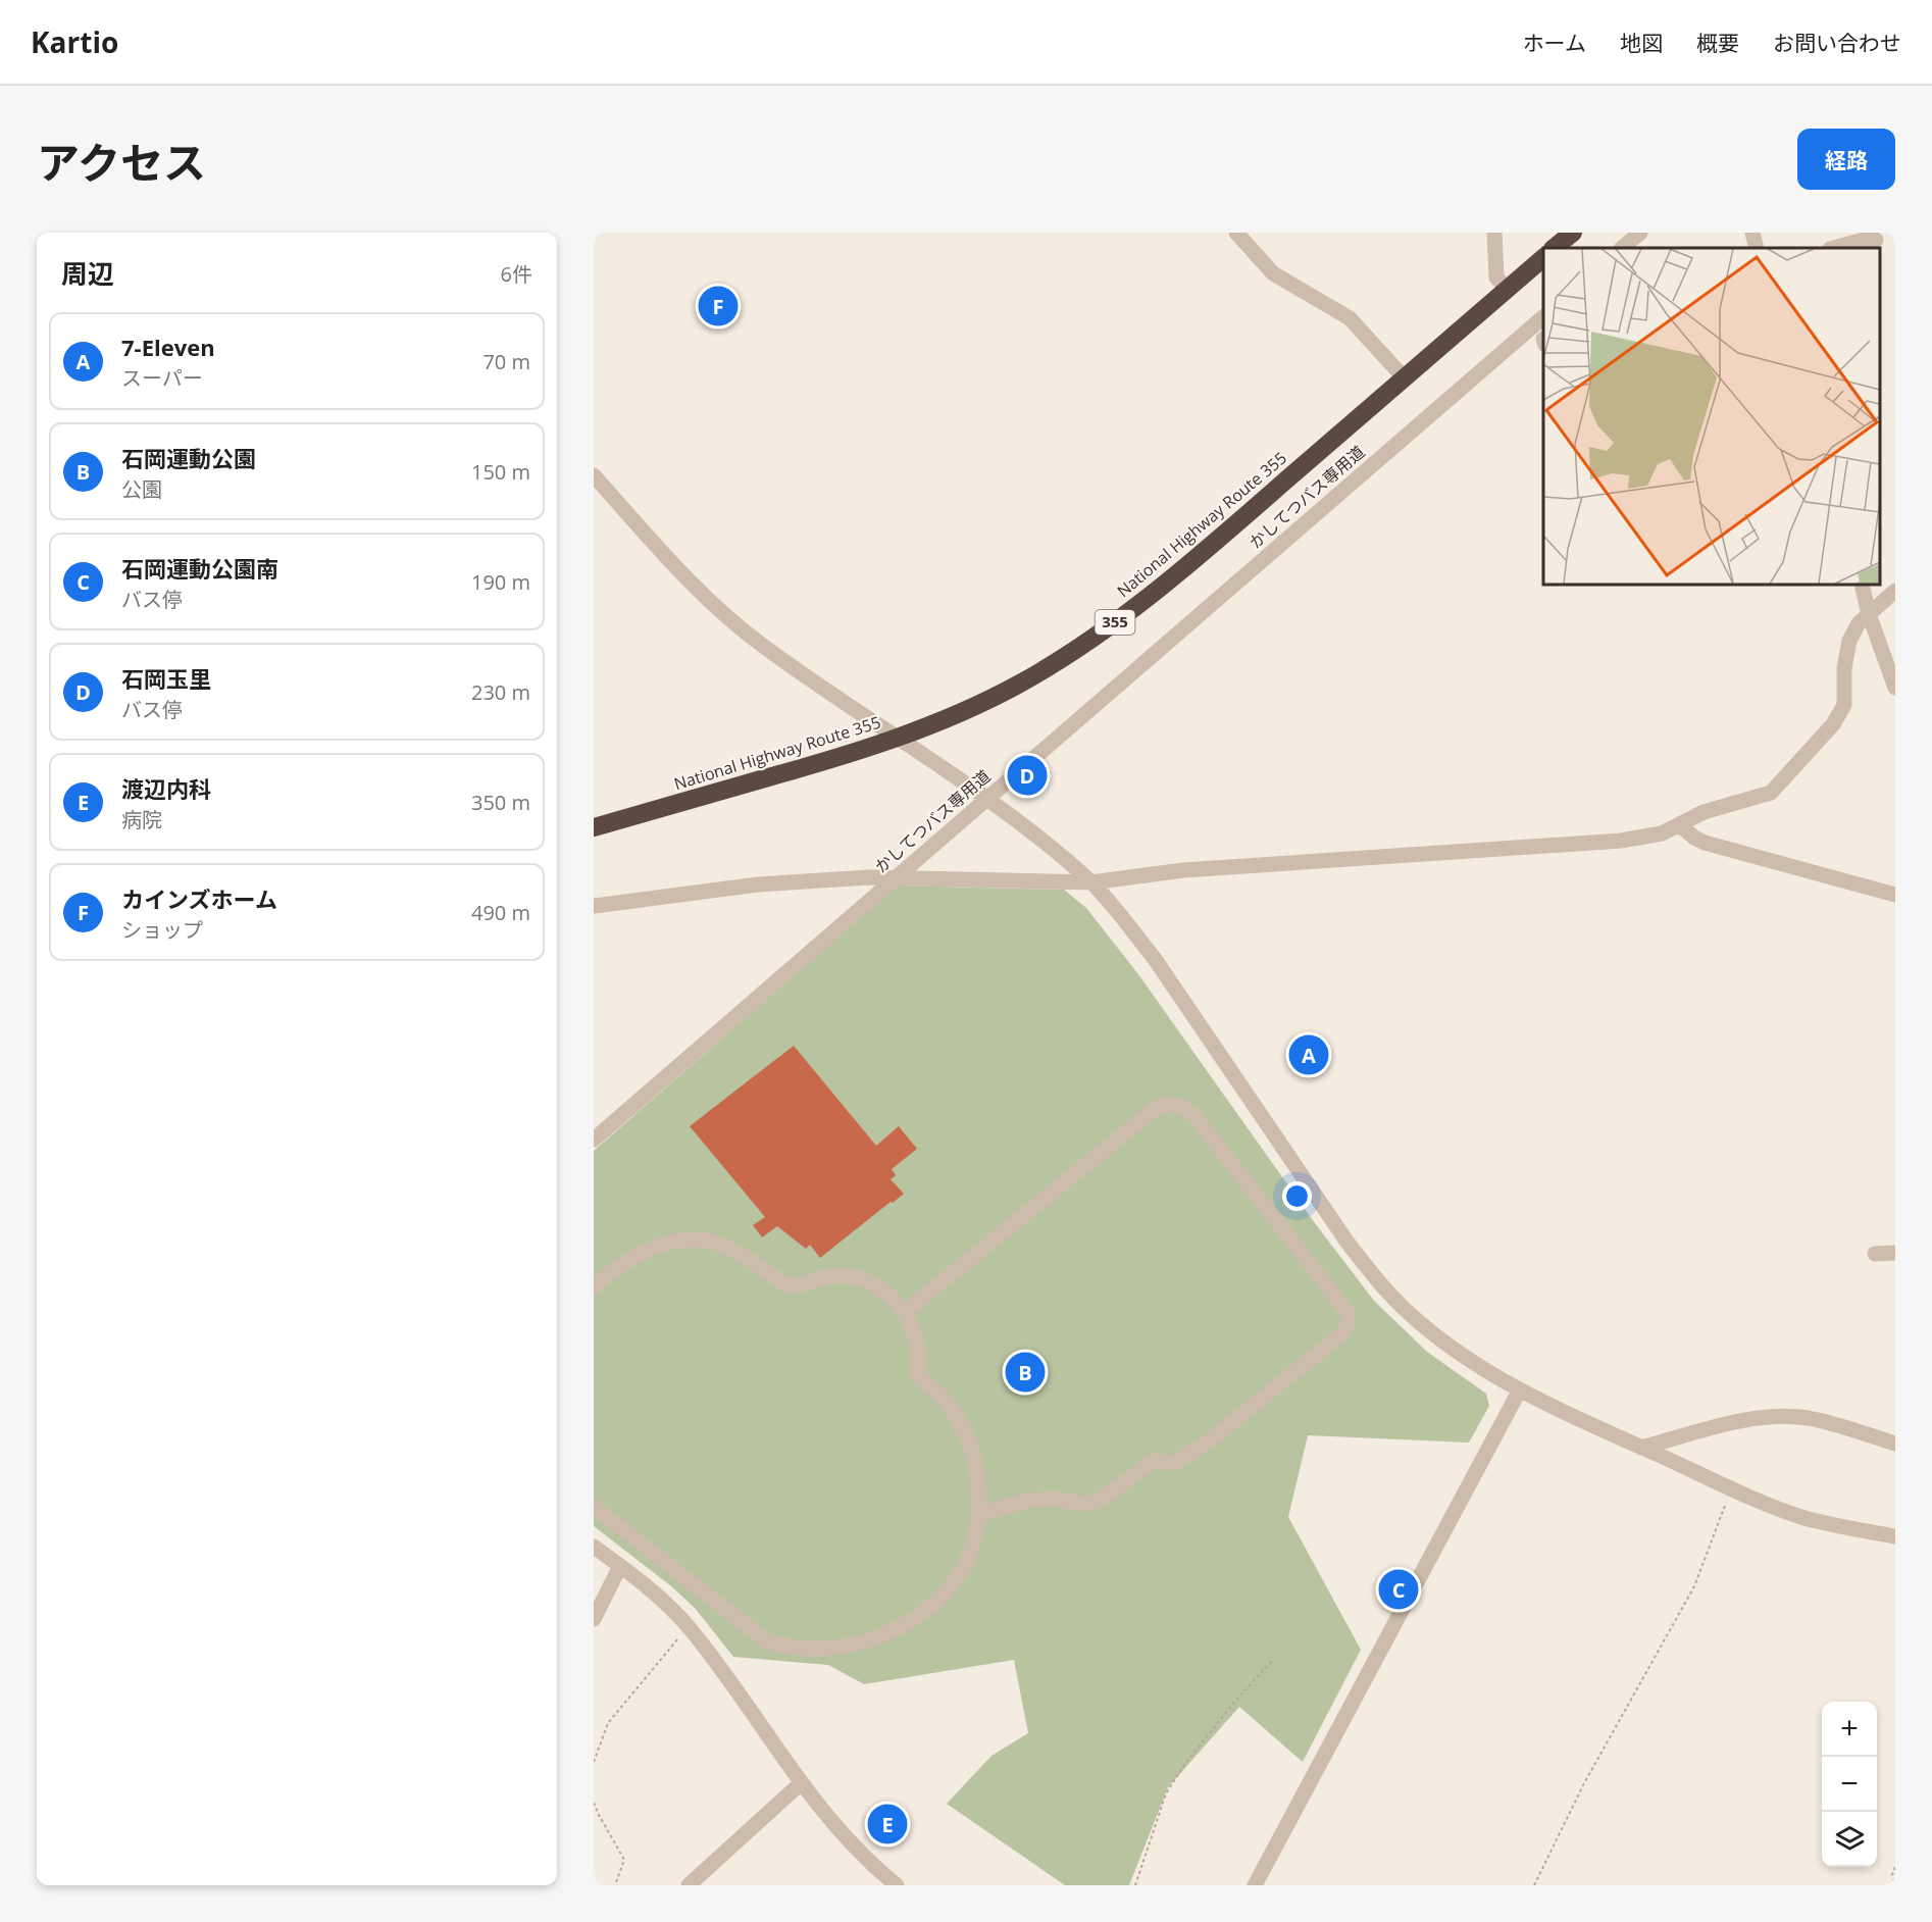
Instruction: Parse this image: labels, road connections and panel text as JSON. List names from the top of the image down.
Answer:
{
  "streets": {
    "highway": ["National Highway Route 355", "355"],
    "street": ["かしてつバス専用道"]
  },
  "page": {
    "header": "Kartio",
    "nav": [
      "ホーム",
      "地図",
      "概要",
      "お問い合わせ"
    ],
    "title": "アクセス",
    "buttons": "経路",
    "heading": ["周辺", "6件"],
    "pins": [
      "F",
      "D",
      "A",
      "B",
      "C",
      "E"
    ],
    "list": [
      {
        "mark": "A",
        "name": "7-Eleven",
        "note": "スーパー",
        "value": "70 m"
      },
      {
        "mark": "B",
        "name": "石岡運動公園",
        "note": "公園",
        "value": "150 m"
      },
      {
        "mark": "C",
        "name": "石岡運動公園南",
        "note": "バス停",
        "value": "190 m"
      },
      {
        "mark": "D",
        "name": "石岡玉里",
        "note": "バス停",
        "value": "230 m"
      },
      {
        "mark": "E",
        "name": "渡辺内科",
        "note": "病院",
        "value": "350 m"
      },
      {
        "mark": "F",
        "name": "カインズホーム",
        "note": "ショップ",
        "value": "490 m"
      }
    ],
    "map_buttons": ["+", "−"]
  }
}
